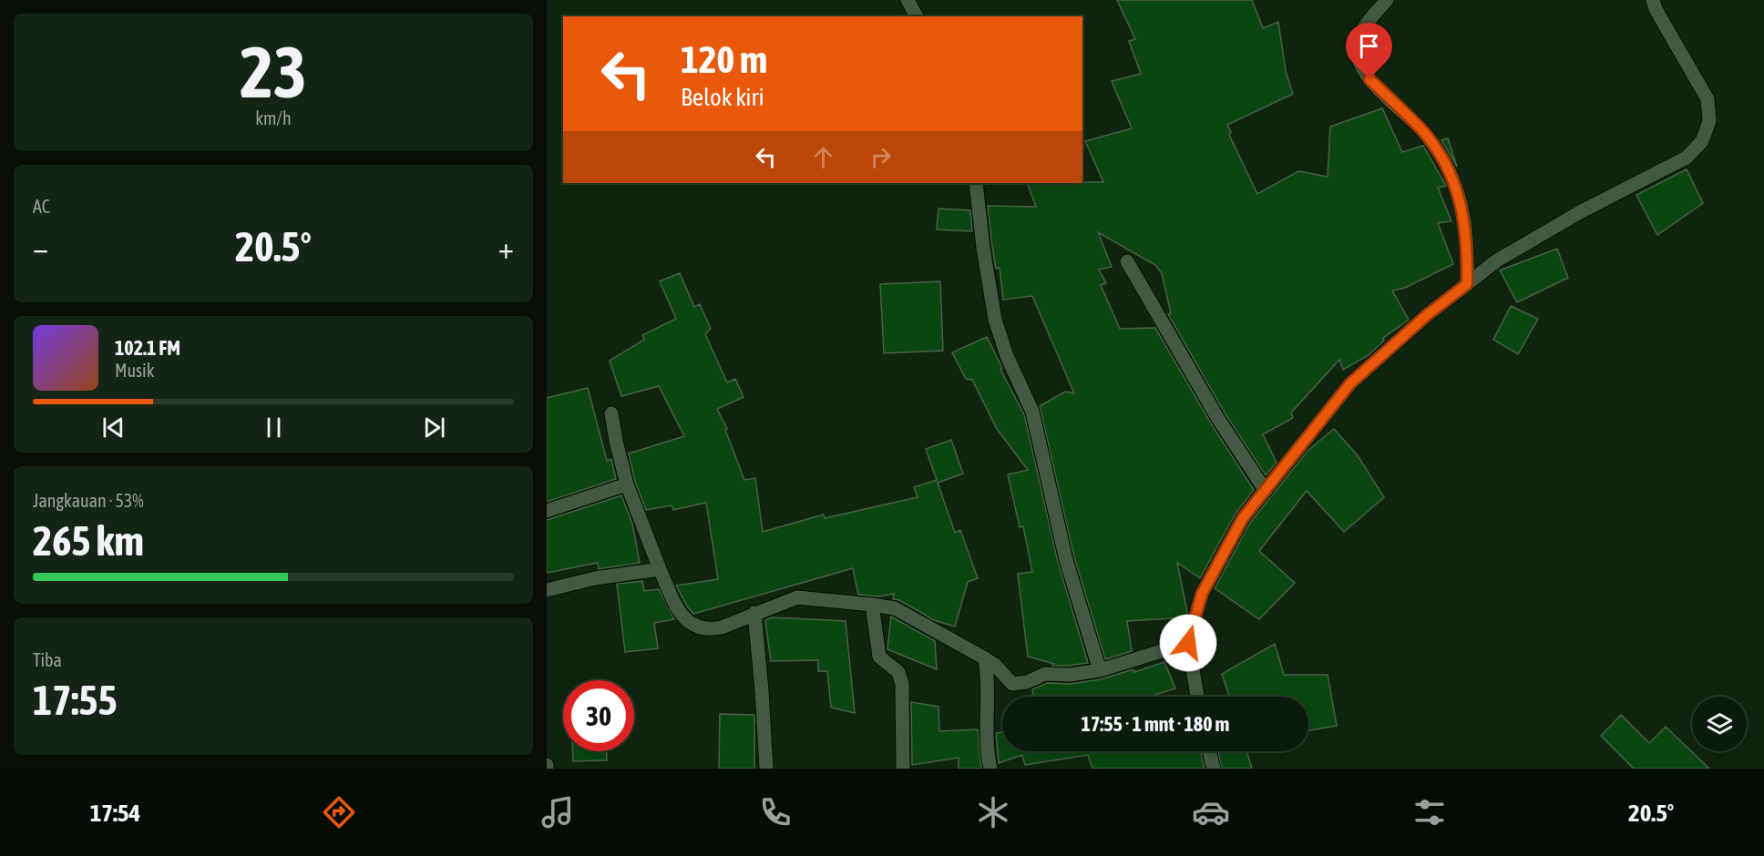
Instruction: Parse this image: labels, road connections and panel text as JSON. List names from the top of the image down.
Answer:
{
  "page": {
    "tile": [
      ["23", "km/h"],
      "AC",
      ["Jangkauan · 53%", "265 km"],
      ["Tiba", "17:55"]
    ],
    "turn": ["120 m", "Belok kiri"],
    "heat": ["−", "20.5°", "+"],
    "song": ["102.1 FM", "Musik"],
    "limit": "30",
    "trip": "17:55 · 1 mnt · 180 m",
    "tabs": ["17:54", "20.5°"]
  }
}
